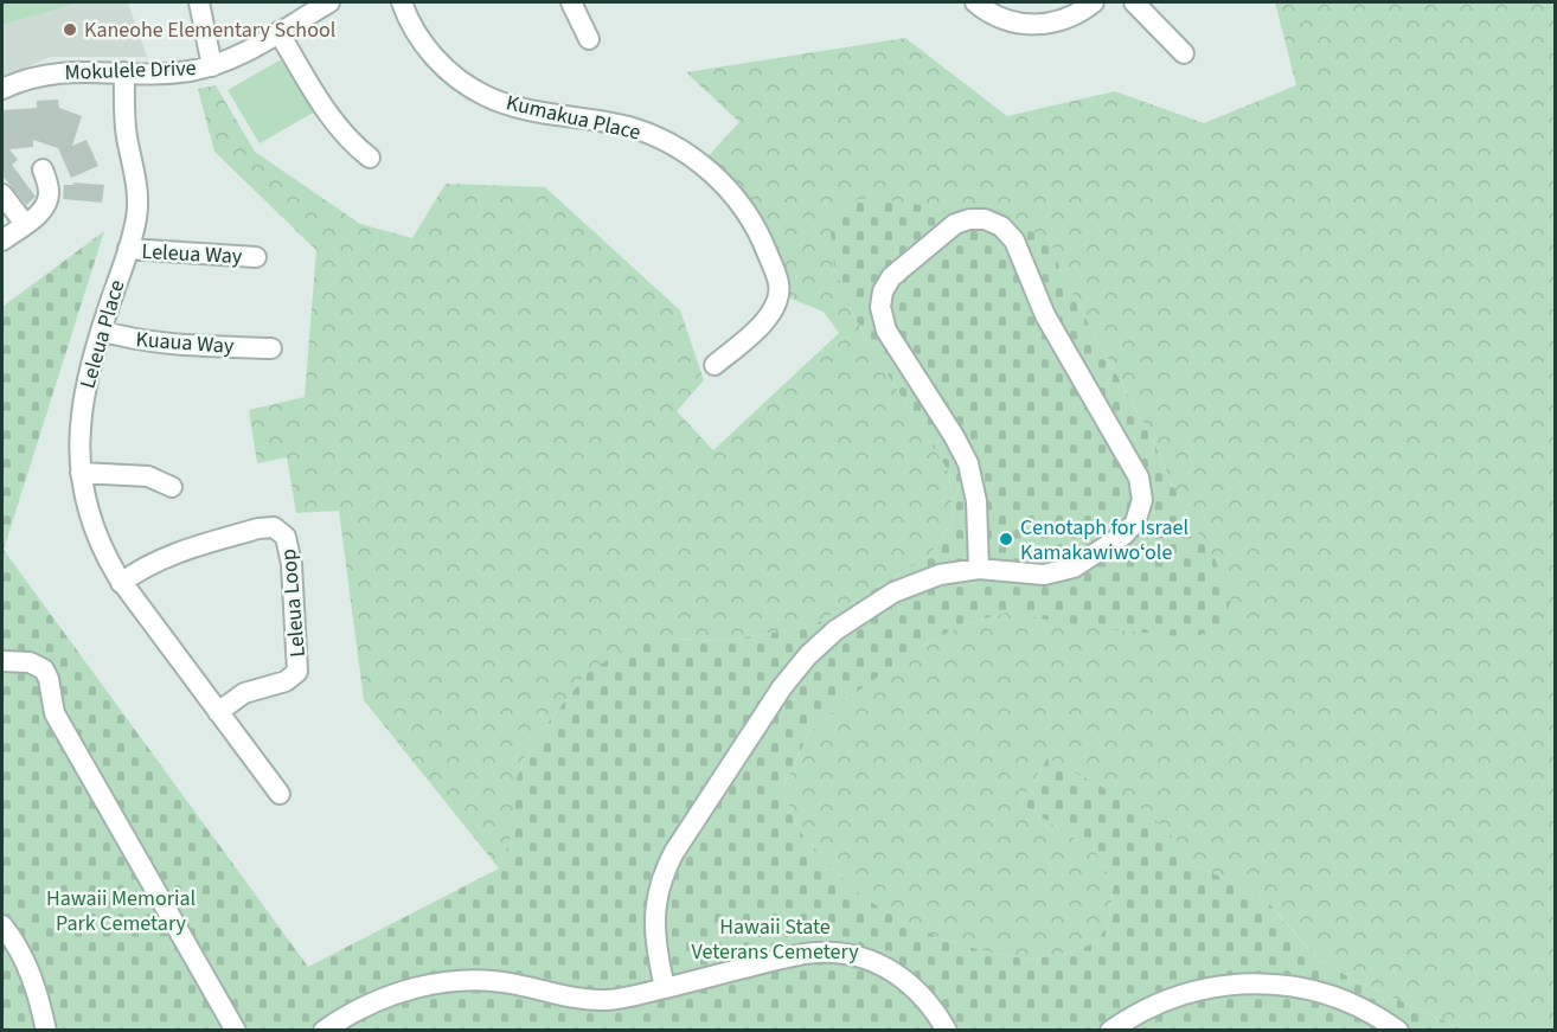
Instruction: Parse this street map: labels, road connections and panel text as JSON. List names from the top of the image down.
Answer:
{
  "streets": {
    "street": [
      "Mokulele Drive",
      "Kumakua Place",
      "Leleua Way",
      "Leleua Place",
      "Kuaua Way",
      "Leleua Loop"
    ]
  },
  "crossings": [
    ["Mokulele Drive", "Leleua Place"],
    ["Leleua Way", "Leleua Place"],
    ["Leleua Place", "Kuaua Way"],
    ["Leleua Place", "Leleua Loop"]
  ],
  "parks": ["Hawaii Memorial Park Cemetary", "Hawaii State Veterans Cemetery"],
  "places": ["Kaneohe Elementary School", "Cenotaph for Israel Kamakawiwoʻole"]
}
